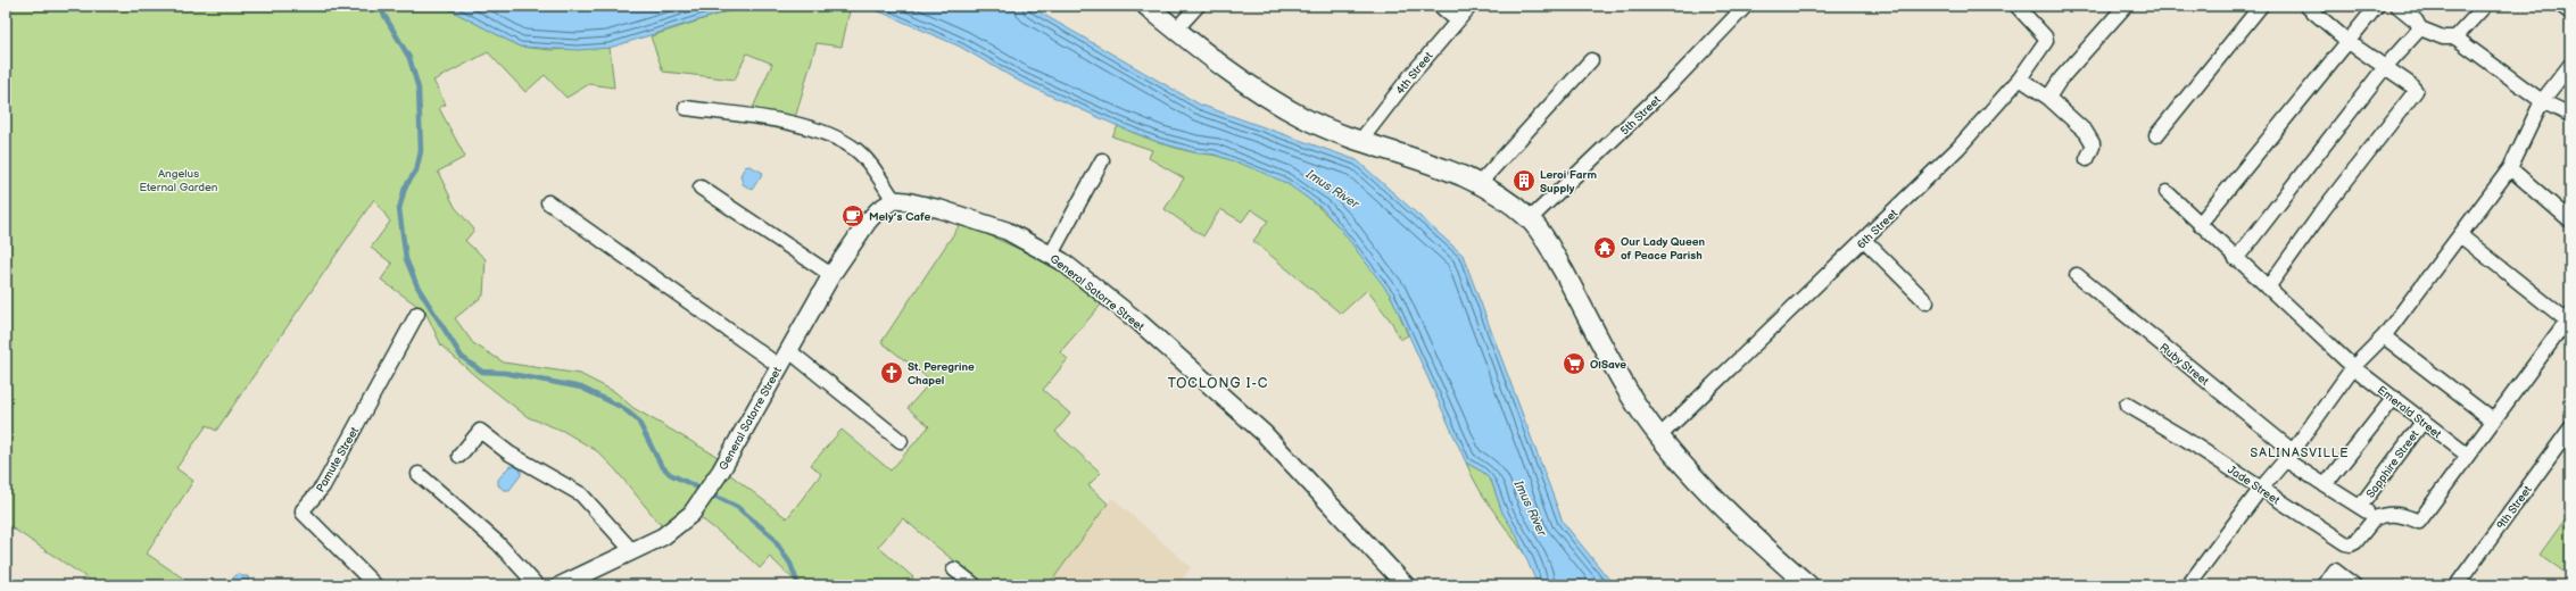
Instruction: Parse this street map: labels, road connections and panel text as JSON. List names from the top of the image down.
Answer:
{
  "streets": {
    "street": [
      "4th Street",
      "5th Street",
      "6th Street",
      "General Satorre Street",
      "Ruby Street",
      "Emerald Street",
      "Pamute Street",
      "Sapphire Street",
      "Jade Street",
      "9th Street"
    ]
  },
  "crossings": [
    ["Ruby Street", "Sapphire Street"],
    ["Ruby Street", "Jade Street"],
    ["Emerald Street", "Sapphire Street"]
  ],
  "districts": ["TOCLONG I-C", "SALINASVILLE"],
  "water": ["Imus River"],
  "parks": ["Angelus Eternal Garden"],
  "places": {
    "building": ["Leroi Farm Supply"],
    "cafe": ["Mely’s Cafe"],
    "temple": ["Our Lady Queen of Peace Parish"],
    "supermarket": ["O!Save"],
    "church": ["St. Peregrine Chapel"]
  }
}
